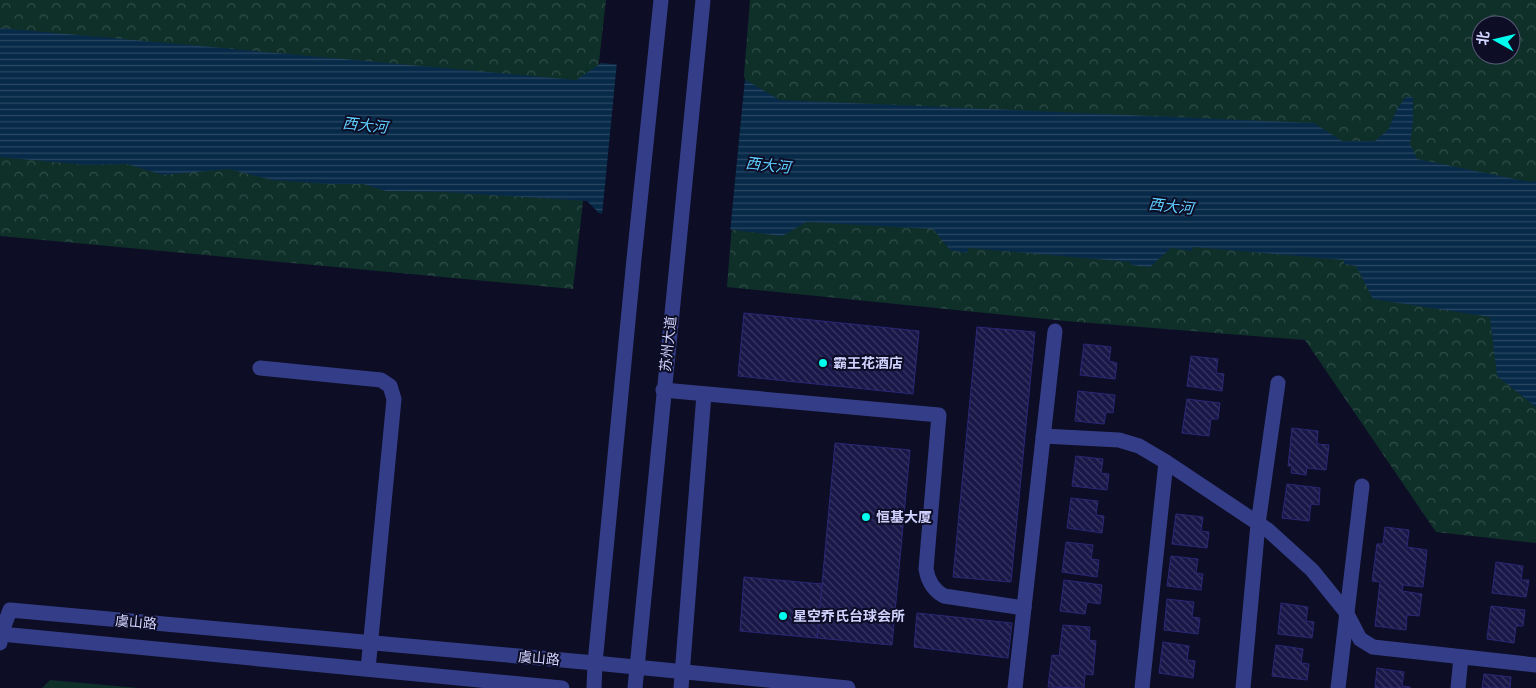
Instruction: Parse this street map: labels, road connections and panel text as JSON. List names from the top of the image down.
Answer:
{
  "streets": {
    "street": ["苏州大道", "虞山路"]
  },
  "crossings": [
    ["苏州大道", "虞山路"]
  ],
  "water": ["西大河"],
  "places": ["霸王花酒店", "恒基大厦", "星空乔氏台球会所"],
  "north": "left"
}
